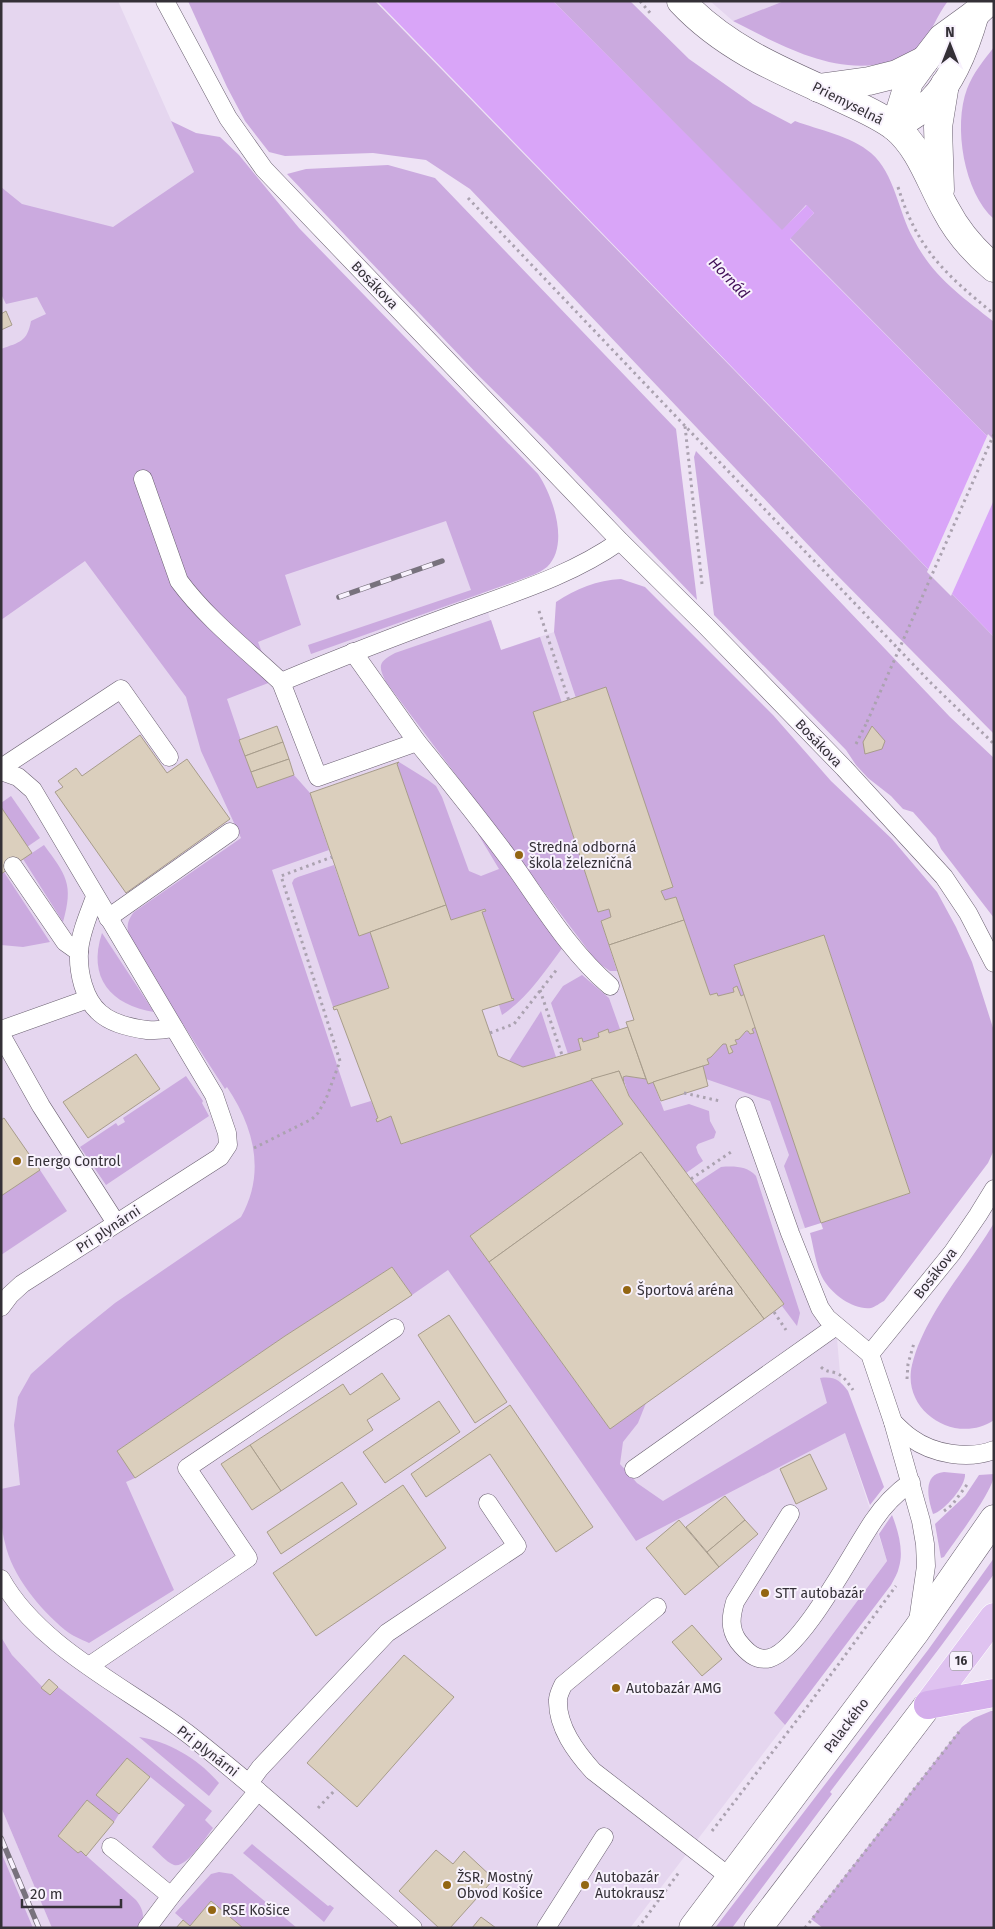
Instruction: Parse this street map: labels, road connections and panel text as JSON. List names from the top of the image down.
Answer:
{
  "streets": {
    "main road": ["16"],
    "street": ["Priemyselná", "Palackého"],
    "lane": ["Bosákova", "Pri plynárni"]
  },
  "water": ["Hornád"],
  "places": [
    "Stredná odborná škola železničná",
    "Energo Control",
    "Športová aréna",
    "STT autobazár",
    "Autobazár AMG",
    "ŽSR, Mostný Obvod Košice",
    "Autobazár Autokrausz",
    "RSE Košice"
  ],
  "scale_bar": "20 m",
  "north": "top"
}
